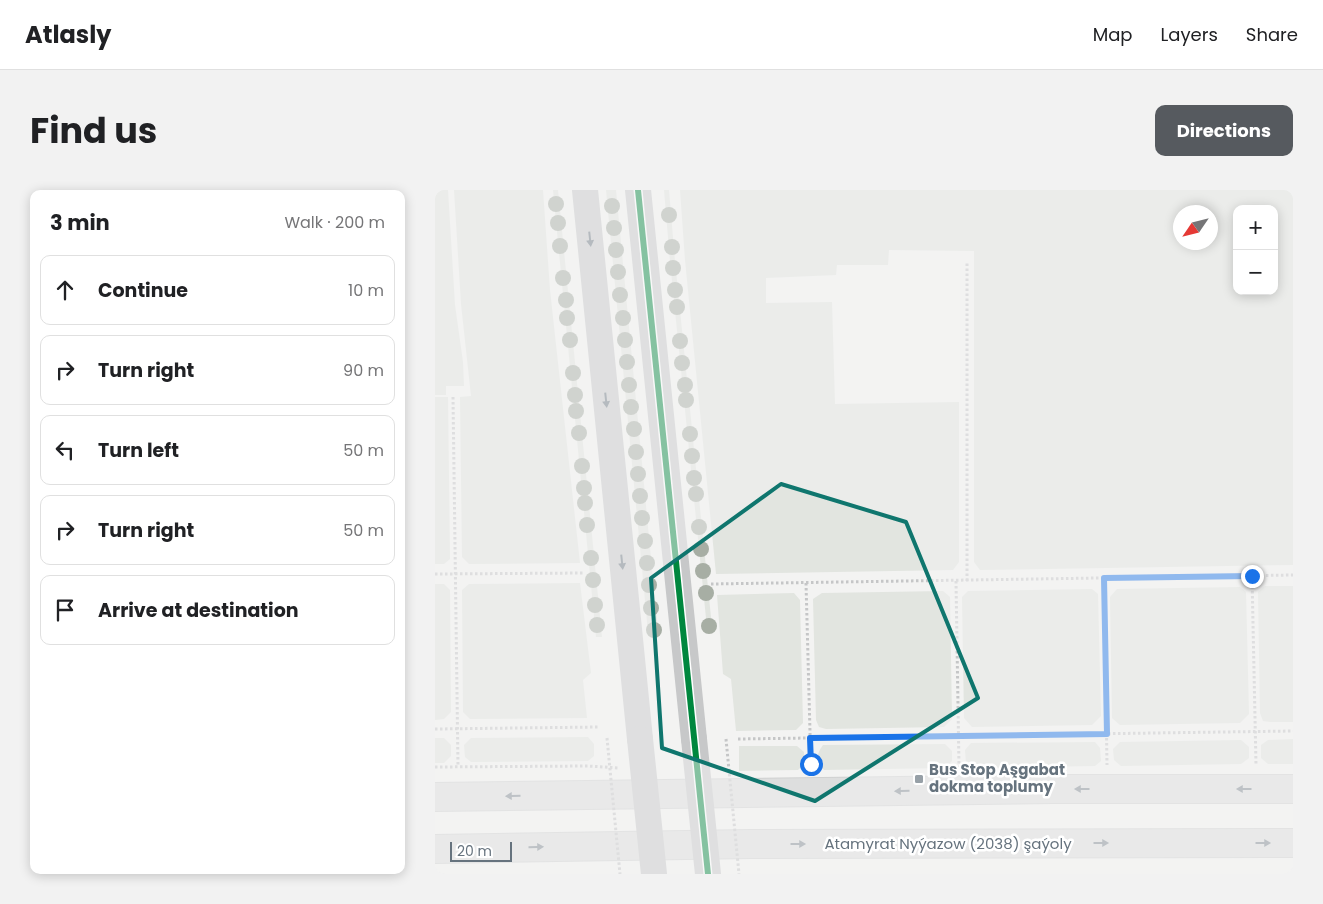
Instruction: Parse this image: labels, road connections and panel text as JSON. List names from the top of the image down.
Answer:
{
  "streets": {
    "main road": ["Atamyrat Nyýazow (2038) şaýoly"]
  },
  "places": {
    "transit": ["Bus Stop Aşgabat dokma toplumy"]
  },
  "scale_bar": "20 m",
  "north": "bottom left",
  "page": {
    "header": "Atlasly",
    "nav": ["Map", "Layers", "Share"],
    "title": "Find us",
    "buttons": "Directions",
    "heading": ["3 min", "Walk · 200 m"],
    "map_buttons": ["+", "−"],
    "list": [
      ["Continue", "10 m"],
      ["Turn right", "90 m"],
      ["Turn left", "50 m"],
      ["Turn right", "50 m"],
      "Arrive at destination"
    ],
    "scale": "20 m"
  }
}
